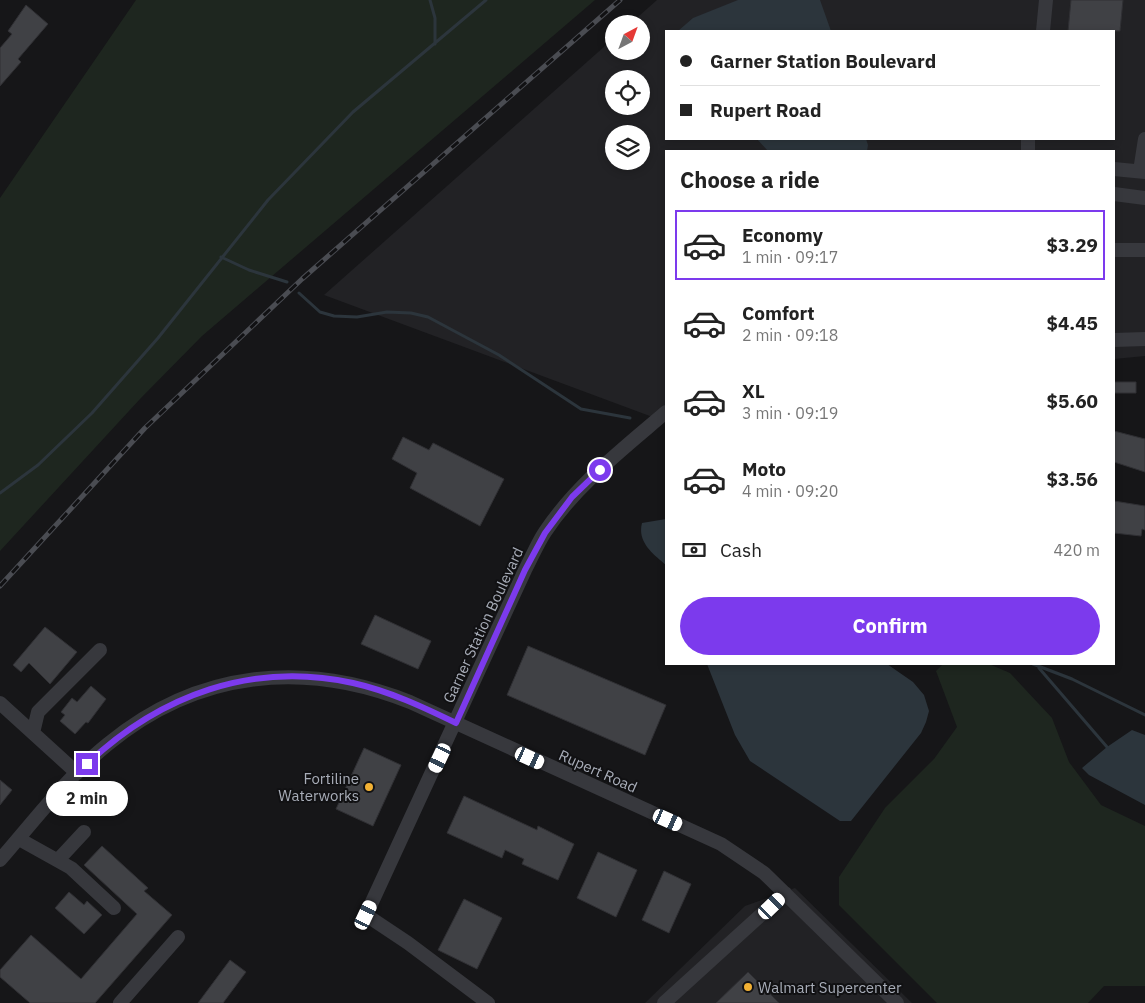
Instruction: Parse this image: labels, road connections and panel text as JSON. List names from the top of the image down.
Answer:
{
  "streets": {
    "street": ["Garner Station Boulevard", "Rupert Road"]
  },
  "crossings": [
    ["Garner Station Boulevard", "Rupert Road"]
  ],
  "places": ["Fortiline Waterworks", "Walmart Supercenter"],
  "north": "top right",
  "page": {
    "banner": ["Garner Station Boulevard", "Rupert Road"],
    "heading": "Choose a ride",
    "list": [
      {
        "name": "Economy",
        "note": "1 min · 09:17",
        "value": "$3.29"
      },
      {
        "name": "Comfort",
        "note": "2 min · 09:18",
        "value": "$4.45"
      },
      {
        "name": "XL",
        "note": "3 min · 09:19",
        "value": "$5.60"
      },
      {
        "name": "Moto",
        "note": "4 min · 09:20",
        "value": "$3.56"
      }
    ],
    "pay": ["Cash", "420 m"],
    "buttons": "Confirm",
    "bubble": "2 min"
  }
}
